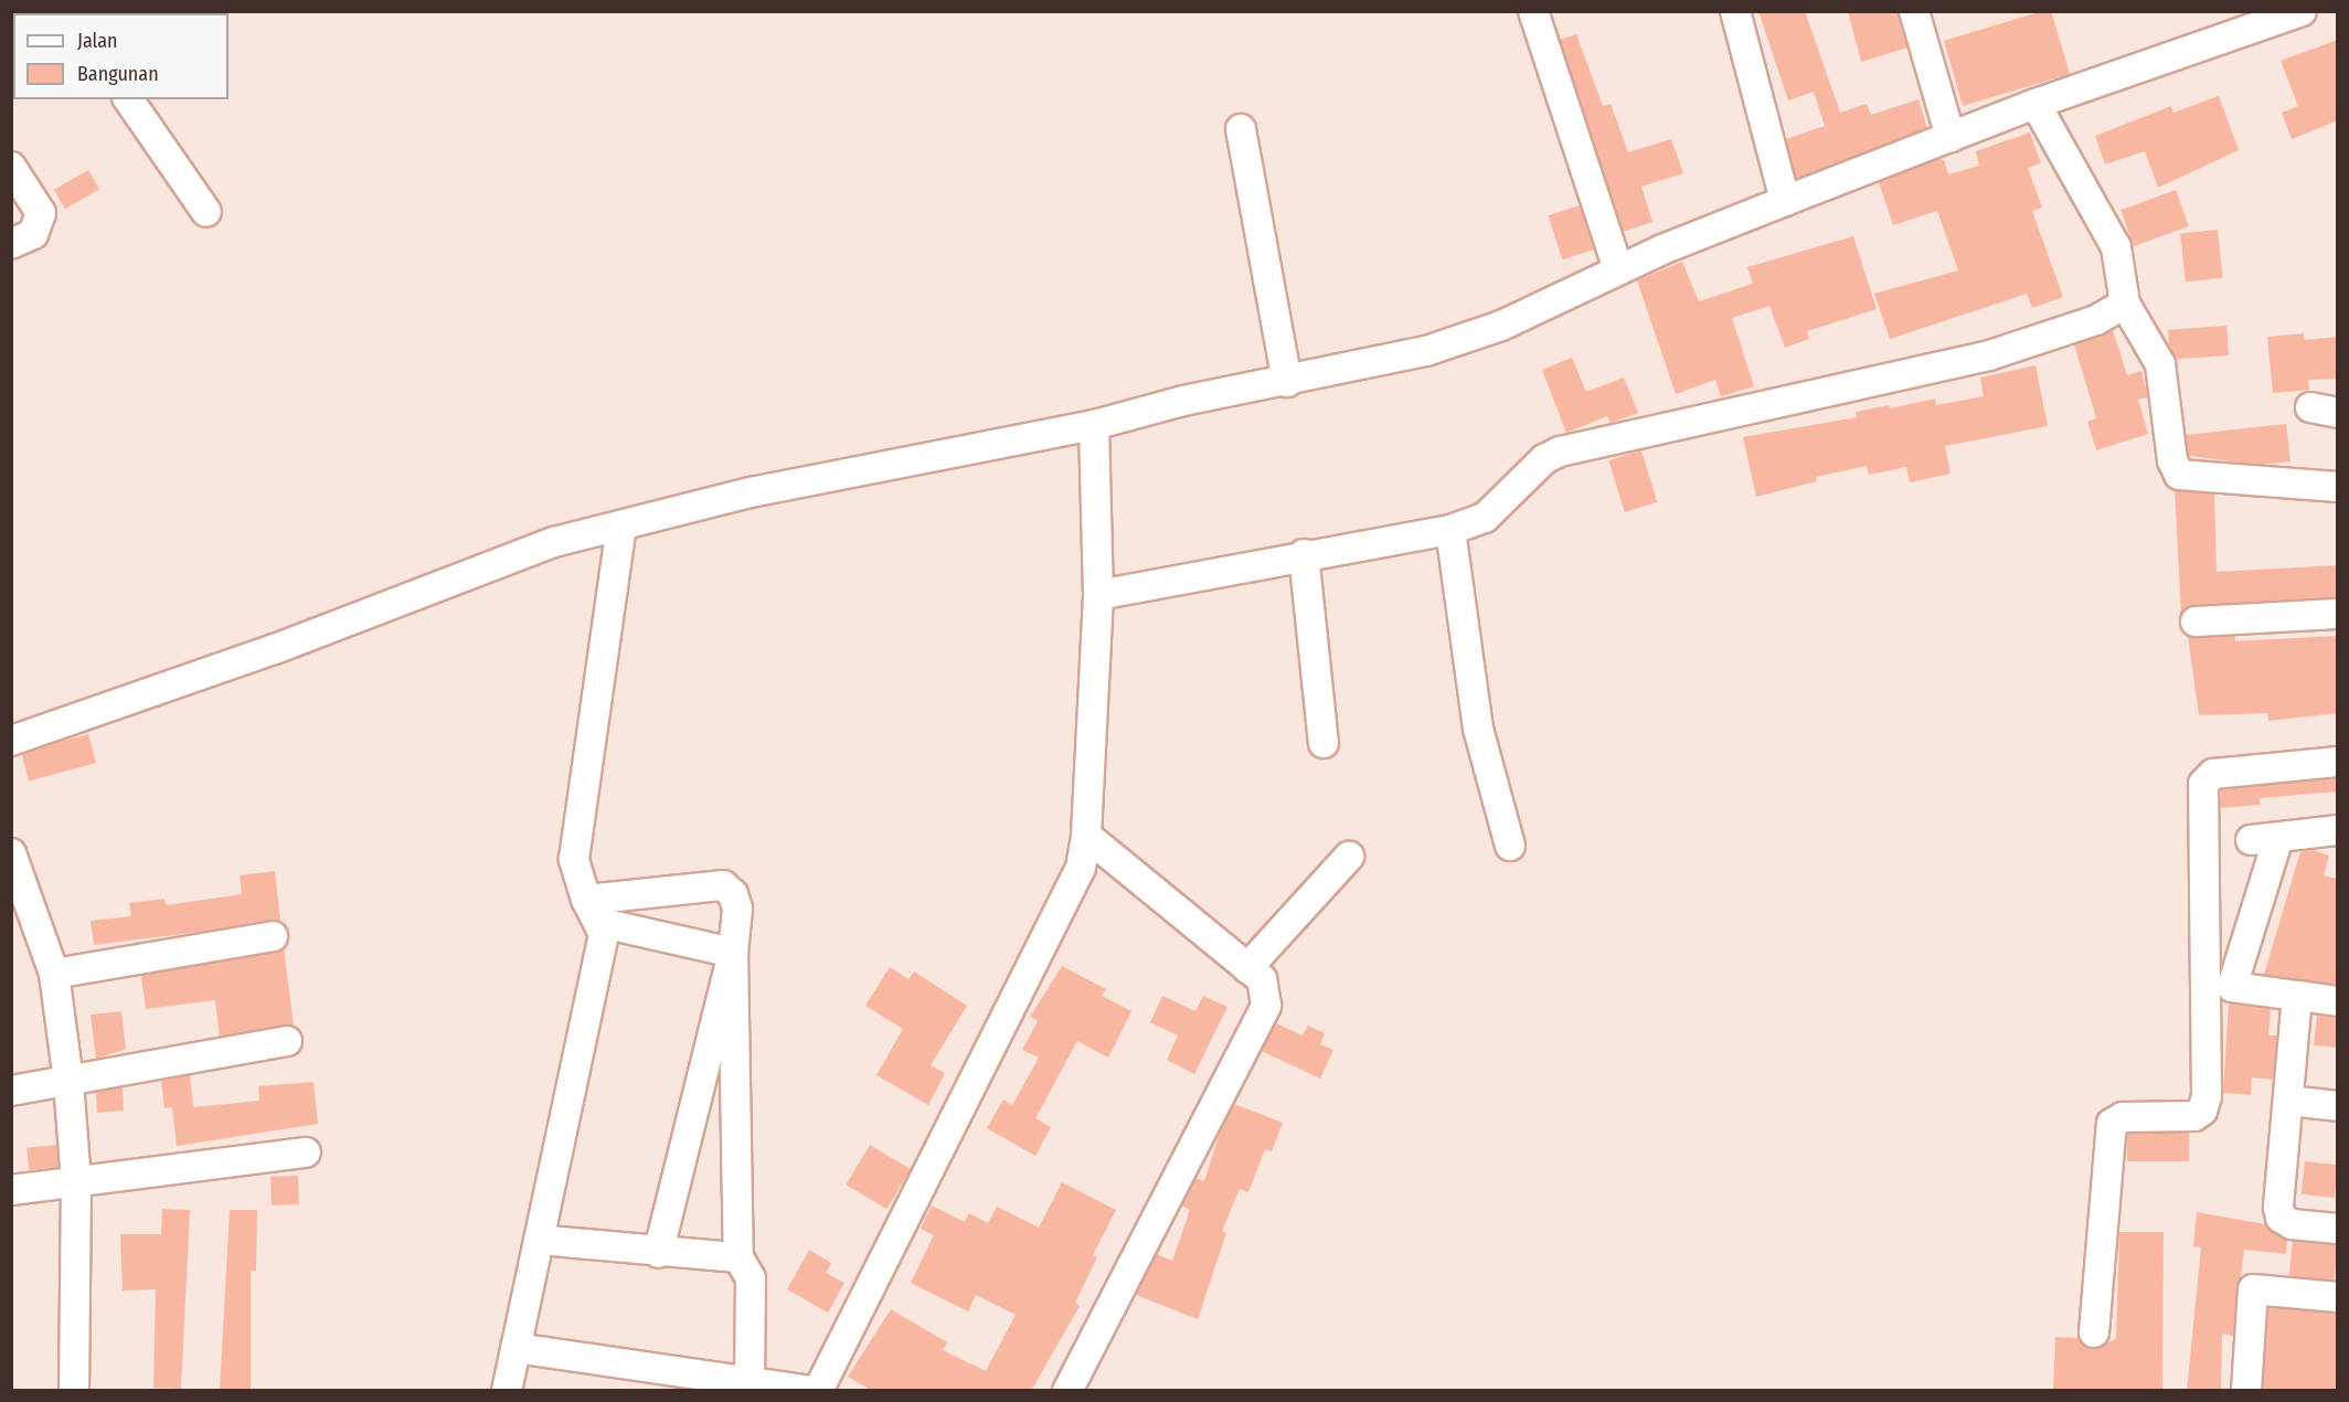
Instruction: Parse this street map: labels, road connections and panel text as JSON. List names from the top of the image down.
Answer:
{
  "legend": ["Jalan", "Bangunan"]
}
